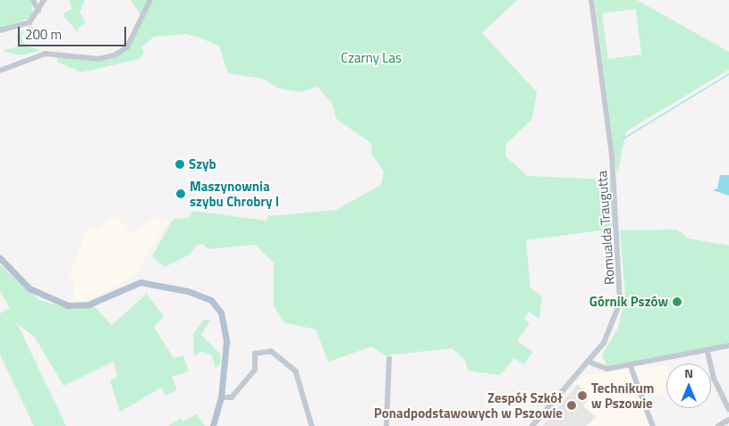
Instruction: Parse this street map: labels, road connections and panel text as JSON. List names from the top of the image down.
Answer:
{
  "streets": {
    "street": ["Romualda Traugutta"]
  },
  "parks": ["Czarny Las"],
  "places": [
    "Szyb",
    "Maszynownia szybu Chrobry I",
    "Górnik Pszów",
    "Technikum w Pszowie",
    "Zespół Szkół Ponadpodstawowych w Pszowie"
  ],
  "scale_bar": "200 m",
  "north": "top"
}
